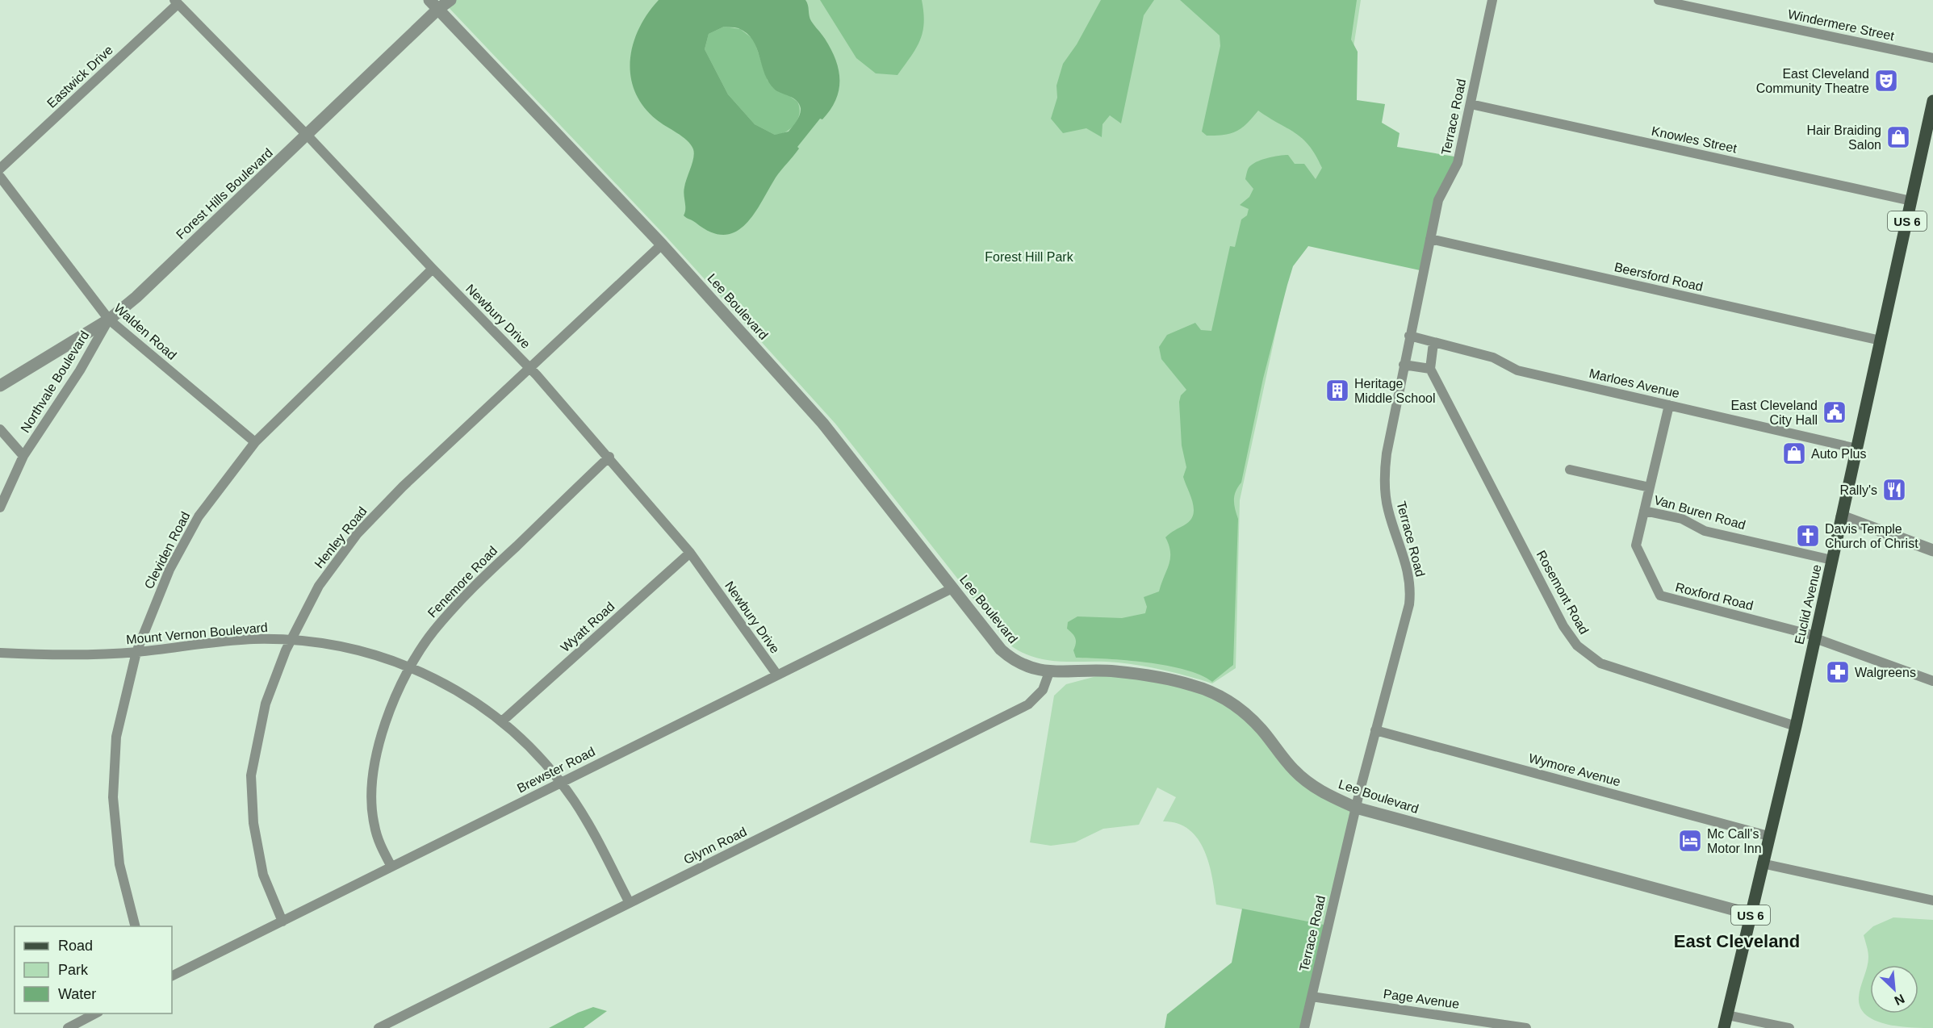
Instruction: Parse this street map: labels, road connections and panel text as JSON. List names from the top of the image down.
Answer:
{
  "streets": {
    "main road": ["US 6", "Euclid Avenue"],
    "street": [
      "Windermere Street",
      "Eastwick Drive",
      "Terrace Road",
      "Knowles Street",
      "Forest Hills Boulevard",
      "Beersford Road",
      "Lee Boulevard",
      "Newbury Drive",
      "Walden Road",
      "Northvale Boulevard",
      "Marloes Avenue",
      "Van Buren Road",
      "Henley Road",
      "Cleviden Road",
      "Fenemore Road",
      "Rosemont Road",
      "Roxford Road",
      "Wyatt Road",
      "Mount Vernon Boulevard",
      "Brewster Road",
      "Wymore Avenue",
      "Glynn Road",
      "Page Avenue"
    ]
  },
  "crossings": [
    ["Eastwick Drive", "Newbury Drive"],
    ["Terrace Road", "Knowles Street"],
    ["Terrace Road", "Beersford Road"],
    ["Terrace Road", "Lee Boulevard"],
    ["Terrace Road", "Marloes Avenue"],
    ["Terrace Road", "Wymore Avenue"],
    ["Terrace Road", "Page Avenue"],
    ["Knowles Street", "Euclid Avenue"],
    ["Forest Hills Boulevard", "Lee Boulevard"],
    ["Forest Hills Boulevard", "Newbury Drive"],
    ["Forest Hills Boulevard", "Walden Road"],
    ["Forest Hills Boulevard", "Northvale Boulevard"],
    ["Beersford Road", "Euclid Avenue"],
    ["Lee Boulevard", "Henley Road"],
    ["Lee Boulevard", "Euclid Avenue"],
    ["Lee Boulevard", "Brewster Road"],
    ["Lee Boulevard", "Glynn Road"],
    ["Newbury Drive", "Henley Road"],
    ["Newbury Drive", "Cleviden Road"],
    ["Newbury Drive", "Fenemore Road"],
    ["Newbury Drive", "Wyatt Road"],
    ["Newbury Drive", "Brewster Road"],
    ["Walden Road", "Northvale Boulevard"],
    ["Walden Road", "Cleviden Road"],
    ["Marloes Avenue", "Roxford Road"],
    ["Marloes Avenue", "Euclid Avenue"],
    ["Van Buren Road", "Roxford Road"],
    ["Van Buren Road", "Euclid Avenue"],
    ["Henley Road", "Mount Vernon Boulevard"],
    ["Henley Road", "Brewster Road"],
    ["Cleviden Road", "Mount Vernon Boulevard"],
    ["Fenemore Road", "Mount Vernon Boulevard"],
    ["Fenemore Road", "Brewster Road"],
    ["Rosemont Road", "Euclid Avenue"],
    ["Roxford Road", "Euclid Avenue"],
    ["Euclid Avenue", "Wymore Avenue"],
    ["Wyatt Road", "Mount Vernon Boulevard"],
    ["Mount Vernon Boulevard", "Brewster Road"],
    ["Mount Vernon Boulevard", "Glynn Road"]
  ],
  "districts": ["East Cleveland"],
  "parks": ["Forest Hill Park"],
  "places": {
    "theatre": ["East Cleveland Community Theatre"],
    "shop": ["Hair Braiding Salon", "Auto Plus"],
    "building": ["Heritage Middle School"],
    "public building": ["East Cleveland City Hall"],
    "restaurant": ["Rally's"],
    "church": ["Davis Temple Church of Christ"],
    "pharmacy": ["Walgreens"],
    "hotel": ["Mc Call's Motor Inn"]
  },
  "legend": ["Road", "Park", "Water"],
  "north": "bottom right"
}
